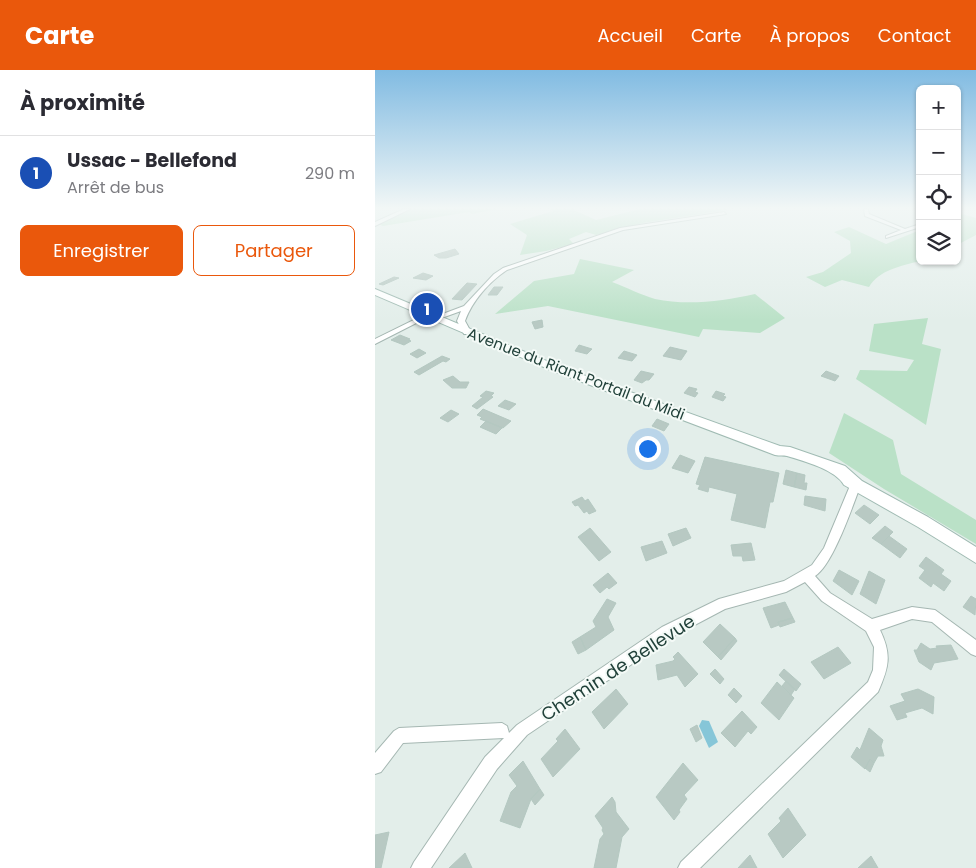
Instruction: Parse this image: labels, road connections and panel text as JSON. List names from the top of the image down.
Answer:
{
  "streets": {
    "main road": ["Avenue du Riant Portail du Midi"],
    "street": ["Chemin de Bellevue"]
  },
  "crossings": [
    ["Avenue du Riant Portail du Midi", "Chemin de Bellevue"]
  ],
  "page": {
    "header": "Carte",
    "nav": [
      "Accueil",
      "Carte",
      "À propos",
      "Contact"
    ],
    "heading": "À proximité",
    "map_buttons": ["+", "−"],
    "list": [
      {
        "mark": "1",
        "name": "Ussac - Bellefond",
        "note": "Arrêt de bus",
        "value": "290 m"
      }
    ],
    "buttons": ["Enregistrer", "Partager"],
    "pins": "1"
  }
}
